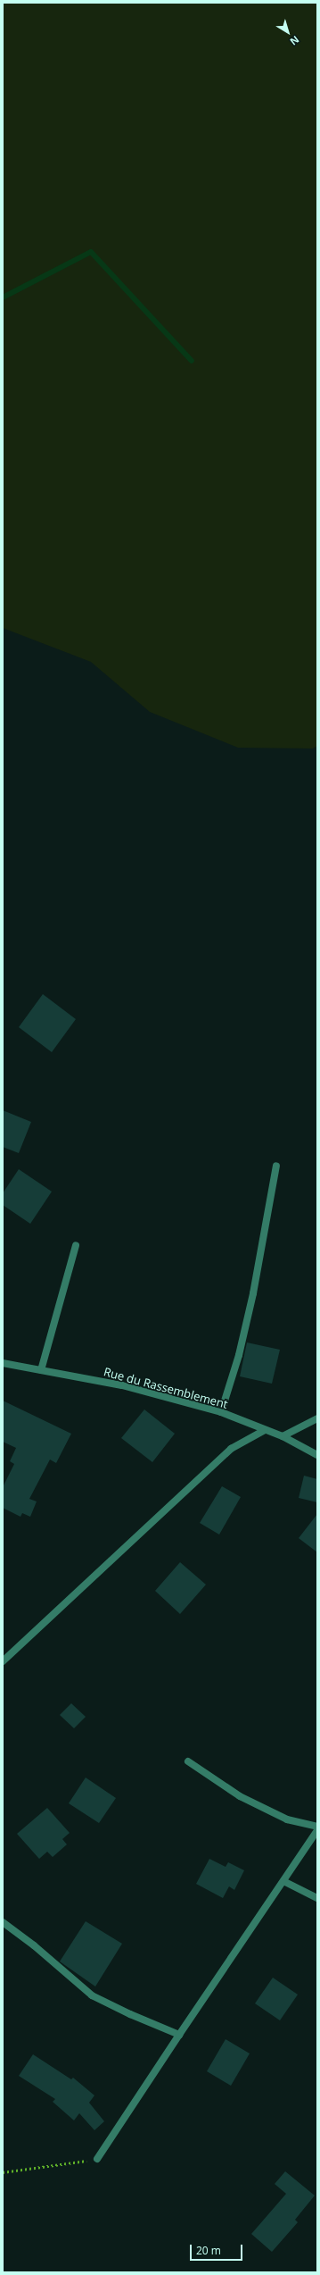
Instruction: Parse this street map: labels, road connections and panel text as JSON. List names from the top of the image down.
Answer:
{
  "streets": {
    "street": ["Rue du Rassemblement"]
  },
  "scale_bar": "20 m",
  "north": "bottom right"
}
